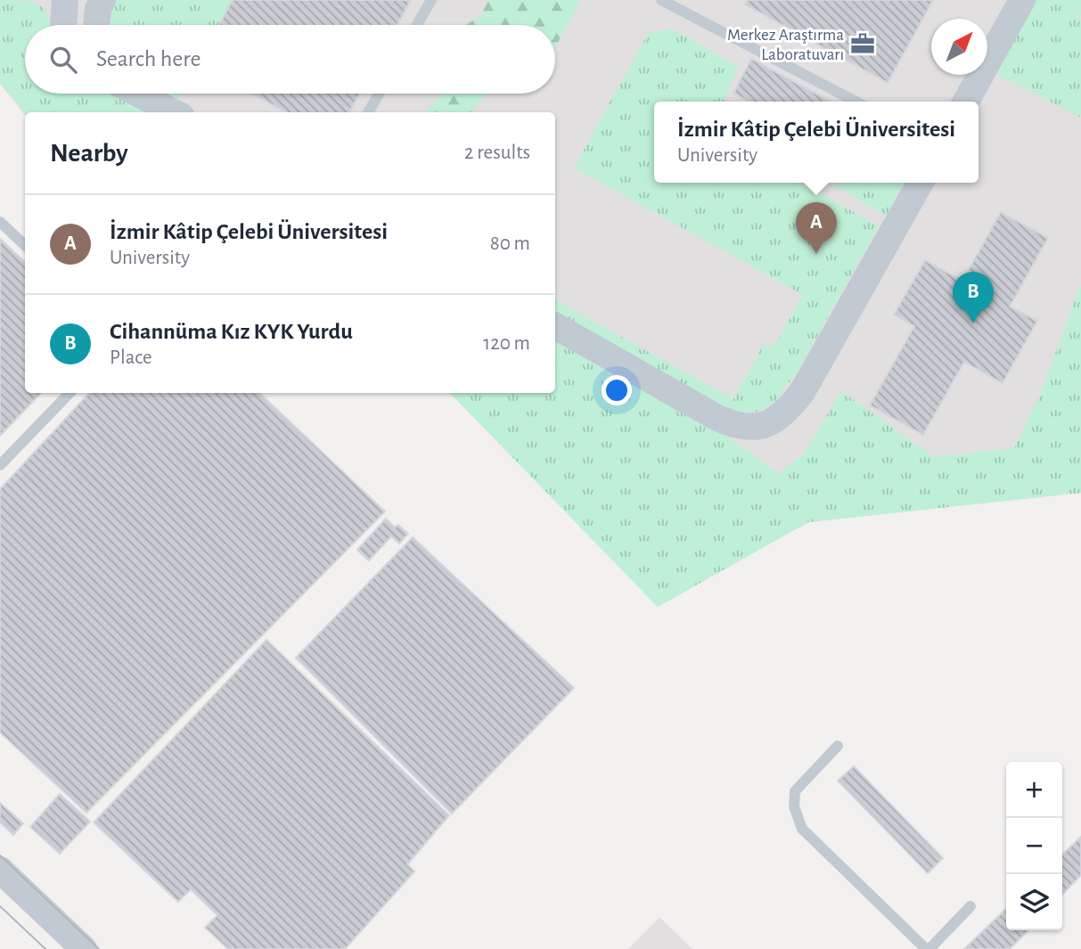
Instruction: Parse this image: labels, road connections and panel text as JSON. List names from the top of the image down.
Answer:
{
  "places": {
    "office": ["Merkez Araştırma Laboratuvarı"]
  },
  "north": "top right",
  "page": {
    "search": "Search here",
    "popup": ["İzmir Kâtip Çelebi Üniversitesi", "University"],
    "heading": ["Nearby", "2 results"],
    "list": [
      {
        "mark": "A",
        "name": "İzmir Kâtip Çelebi Üniversitesi",
        "note": "University",
        "value": "80 m"
      },
      {
        "mark": "B",
        "name": "Cihannüma Kız KYK Yurdu",
        "note": "Place",
        "value": "120 m"
      }
    ],
    "pins": ["A", "B"],
    "map_buttons": ["+", "−"]
  }
}
